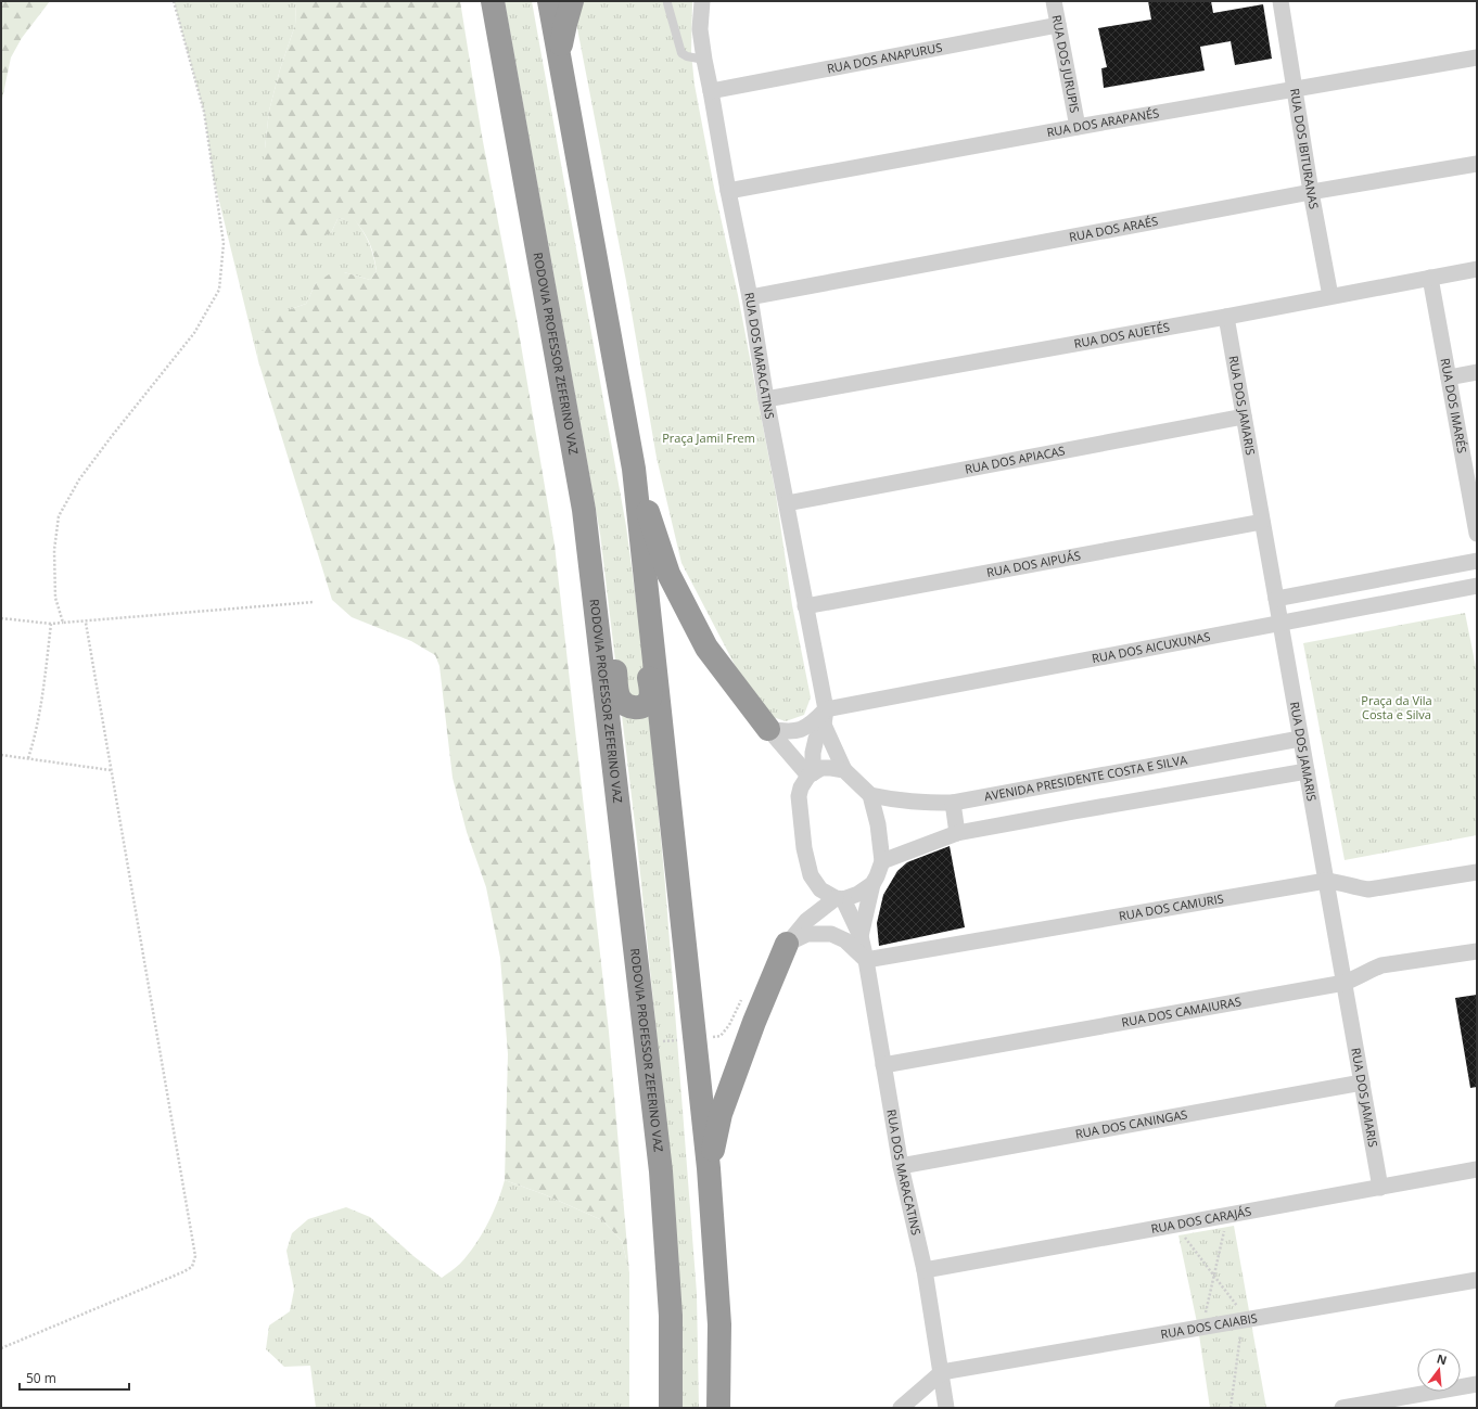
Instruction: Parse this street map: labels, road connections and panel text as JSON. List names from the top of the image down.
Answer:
{
  "streets": {
    "highway": ["RODOVIA PROFESSOR ZEFERINO VAZ"],
    "street": [
      "RUA DOS ANAPURUS",
      "RUA DOS JURUPIS",
      "RUA DOS ARAPANÉS",
      "RUA DOS IBITURANAS",
      "RUA DOS ARAÉS",
      "RUA DOS AUETÉS",
      "RUA DOS MARACATINS",
      "RUA DOS JAMARIS",
      "RUA DOS IMARÉS",
      "RUA DOS APIACAS",
      "RUA DOS AIPUÁS",
      "RUA DOS AICUXUNAS",
      "AVENIDA PRESIDENTE COSTA E SILVA",
      "RUA DOS CAMURIS",
      "RUA DOS CAMAIURAS",
      "RUA DOS CANINGAS",
      "RUA DOS CARAJÁS",
      "RUA DOS CAIABIS"
    ]
  },
  "crossings": [
    ["RUA DOS ANAPURUS", "RUA DOS JURUPIS"],
    ["RUA DOS ANAPURUS", "RUA DOS MARACATINS"],
    ["RUA DOS JURUPIS", "RUA DOS ARAPANÉS"],
    ["RUA DOS ARAPANÉS", "RUA DOS IBITURANAS"],
    ["RUA DOS ARAPANÉS", "RUA DOS MARACATINS"],
    ["RUA DOS IBITURANAS", "RUA DOS ARAÉS"],
    ["RUA DOS IBITURANAS", "RUA DOS AUETÉS"],
    ["RUA DOS ARAÉS", "RUA DOS MARACATINS"],
    ["RUA DOS AUETÉS", "RUA DOS MARACATINS"],
    ["RUA DOS AUETÉS", "RUA DOS JAMARIS"],
    ["RUA DOS AUETÉS", "RUA DOS IMARÉS"],
    ["RUA DOS MARACATINS", "RUA DOS APIACAS"],
    ["RUA DOS MARACATINS", "RUA DOS AIPUÁS"],
    ["RUA DOS MARACATINS", "RUA DOS AICUXUNAS"],
    ["RUA DOS MARACATINS", "AVENIDA PRESIDENTE COSTA E SILVA"],
    ["RUA DOS MARACATINS", "RUA DOS CAMURIS"],
    ["RUA DOS MARACATINS", "RUA DOS CAMAIURAS"],
    ["RUA DOS MARACATINS", "RUA DOS CANINGAS"],
    ["RUA DOS MARACATINS", "RUA DOS CARAJÁS"],
    ["RUA DOS MARACATINS", "RUA DOS CAIABIS"],
    ["RUA DOS JAMARIS", "RUA DOS APIACAS"],
    ["RUA DOS JAMARIS", "RUA DOS AIPUÁS"],
    ["RUA DOS JAMARIS", "RUA DOS AICUXUNAS"],
    ["RUA DOS JAMARIS", "AVENIDA PRESIDENTE COSTA E SILVA"],
    ["RUA DOS JAMARIS", "RUA DOS CAMURIS"],
    ["RUA DOS JAMARIS", "RUA DOS CAMAIURAS"],
    ["RUA DOS JAMARIS", "RUA DOS CANINGAS"],
    ["RUA DOS JAMARIS", "RUA DOS CARAJÁS"]
  ],
  "parks": ["Praça Jamil Frem", "Praça da Vila Costa e Silva"],
  "scale_bar": "50 m",
  "north": "top"
}
